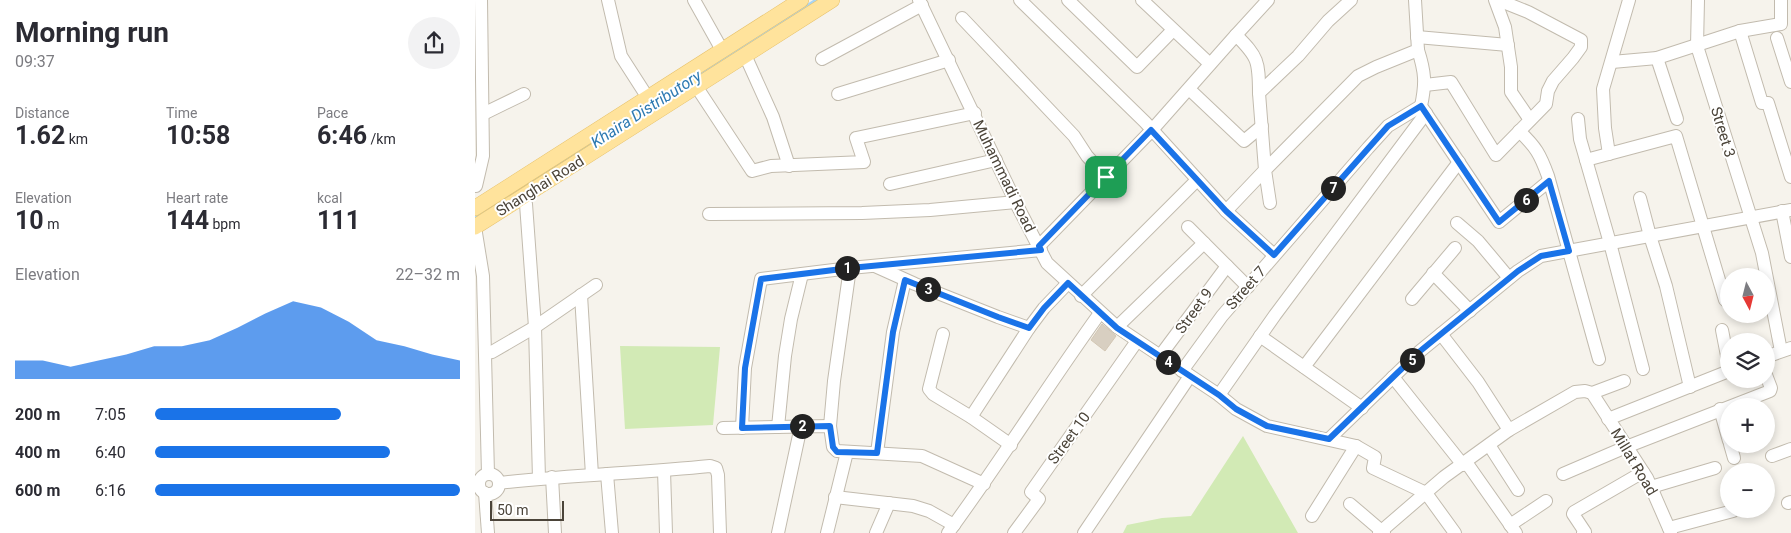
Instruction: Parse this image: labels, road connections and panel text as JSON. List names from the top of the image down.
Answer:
{
  "streets": {
    "main road": ["Shanghai Road"],
    "street": [
      "Street 3",
      "Muhammadi Road",
      "Street 7",
      "Street 9",
      "Street 10",
      "Millat Road"
    ]
  },
  "crossings": [
    ["Muhammadi Road", "Street 7"],
    ["Muhammadi Road", "Street 9"],
    ["Muhammadi Road", "Street 10"]
  ],
  "water": ["Khaira Distributory"],
  "scale_bar": "50 m",
  "north": "bottom",
  "page": {
    "heading": ["Morning run", "09:37"],
    "stats": [
      ["Distance", "1.62 km"],
      ["Time", "10:58"],
      ["Pace", "6:46 /km"],
      ["Elevation", "10 m"],
      ["Heart rate", "144 bpm"],
      ["kcal", "111"]
    ],
    "pins": [
      "7",
      "6",
      "1",
      "3",
      "5",
      "4",
      "2"
    ],
    "chart": ["Elevation", "22–32 m"],
    "map_buttons": ["+", "−"],
    "list": [
      {
        "name": "200 m",
        "note": "7:05"
      },
      {
        "name": "400 m",
        "note": "6:40"
      },
      {
        "name": "600 m",
        "note": "6:16"
      }
    ],
    "scale": "50 m"
  }
}
